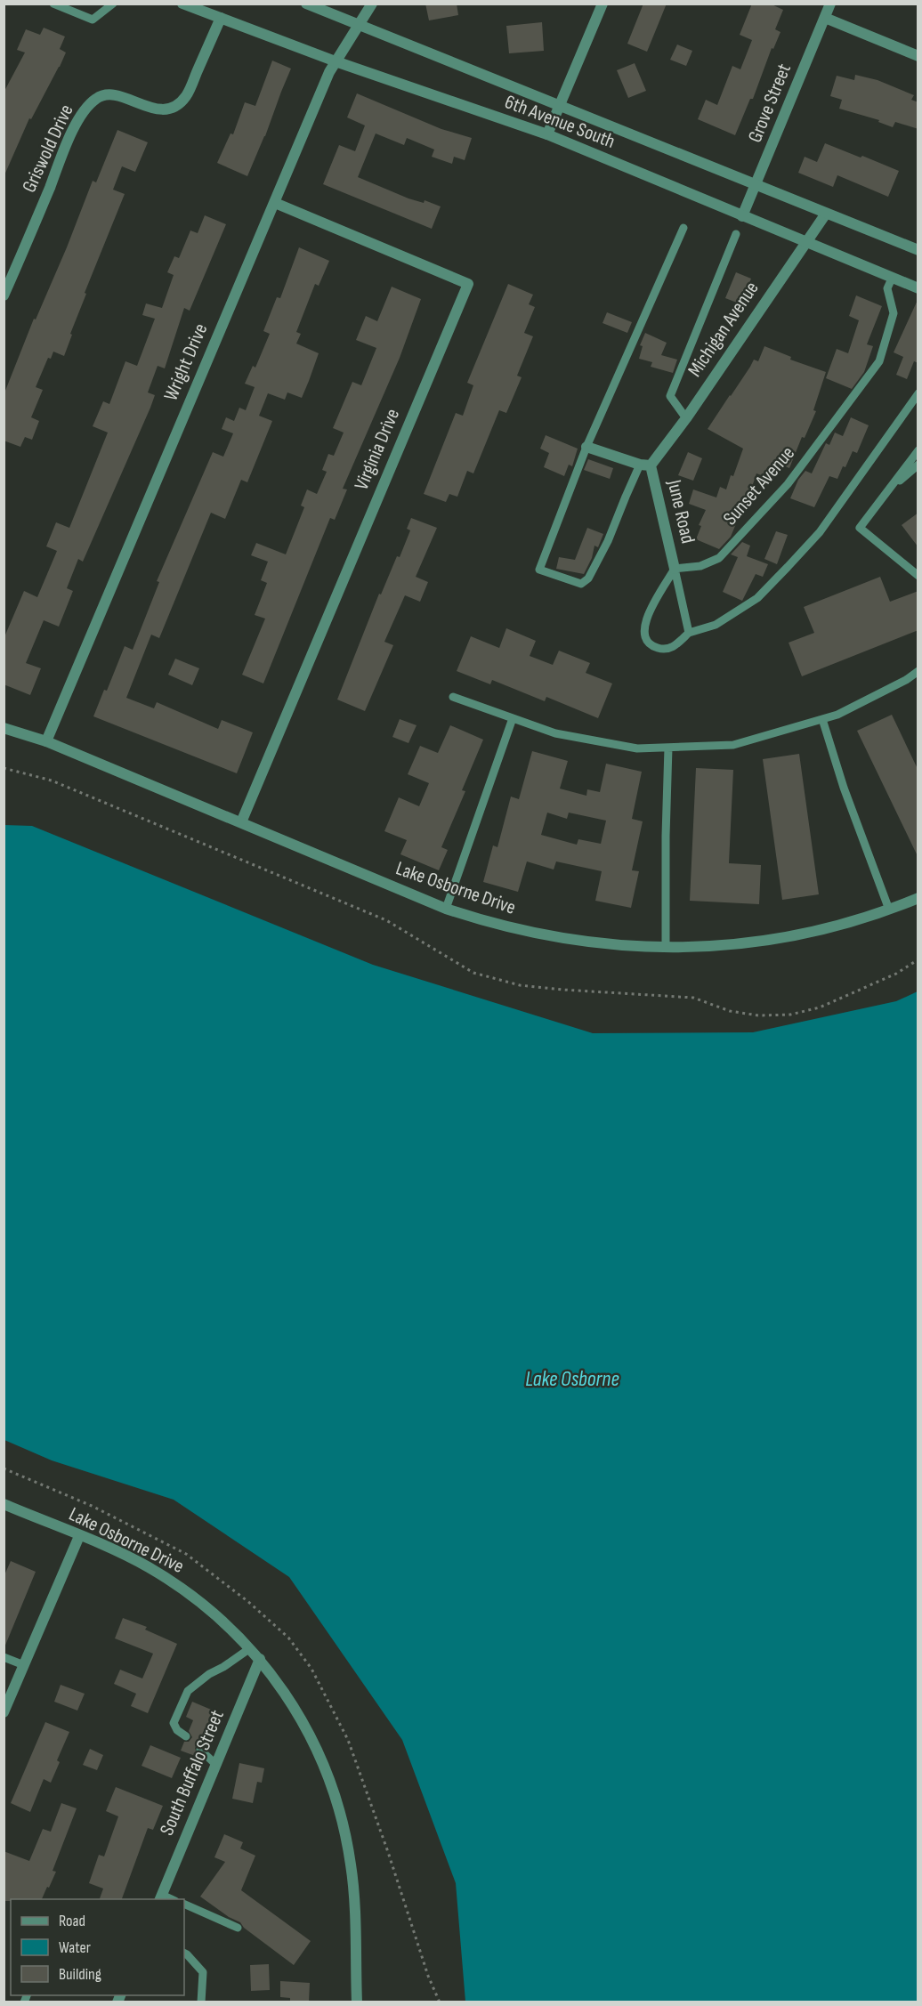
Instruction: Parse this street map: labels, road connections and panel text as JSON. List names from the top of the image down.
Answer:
{
  "streets": {
    "street": [
      "Grove Street",
      "6th Avenue South",
      "Griswold Drive",
      "Michigan Avenue",
      "Wright Drive",
      "Virginia Drive",
      "June Road",
      "Lake Osborne Drive",
      "South Buffalo Street"
    ],
    "lane": ["Sunset Avenue"]
  },
  "crossings": [
    ["Grove Street", "6th Avenue South"],
    ["6th Avenue South", "Griswold Drive"],
    ["6th Avenue South", "Michigan Avenue"],
    ["6th Avenue South", "Wright Drive"],
    ["6th Avenue South", "Sunset Avenue"],
    ["Michigan Avenue", "June Road"],
    ["Wright Drive", "Virginia Drive"],
    ["Wright Drive", "Lake Osborne Drive"],
    ["Virginia Drive", "Lake Osborne Drive"],
    ["Sunset Avenue", "June Road"],
    ["Lake Osborne Drive", "South Buffalo Street"]
  ],
  "water": ["Lake Osborne"],
  "legend": ["Road", "Water", "Building"]
}
